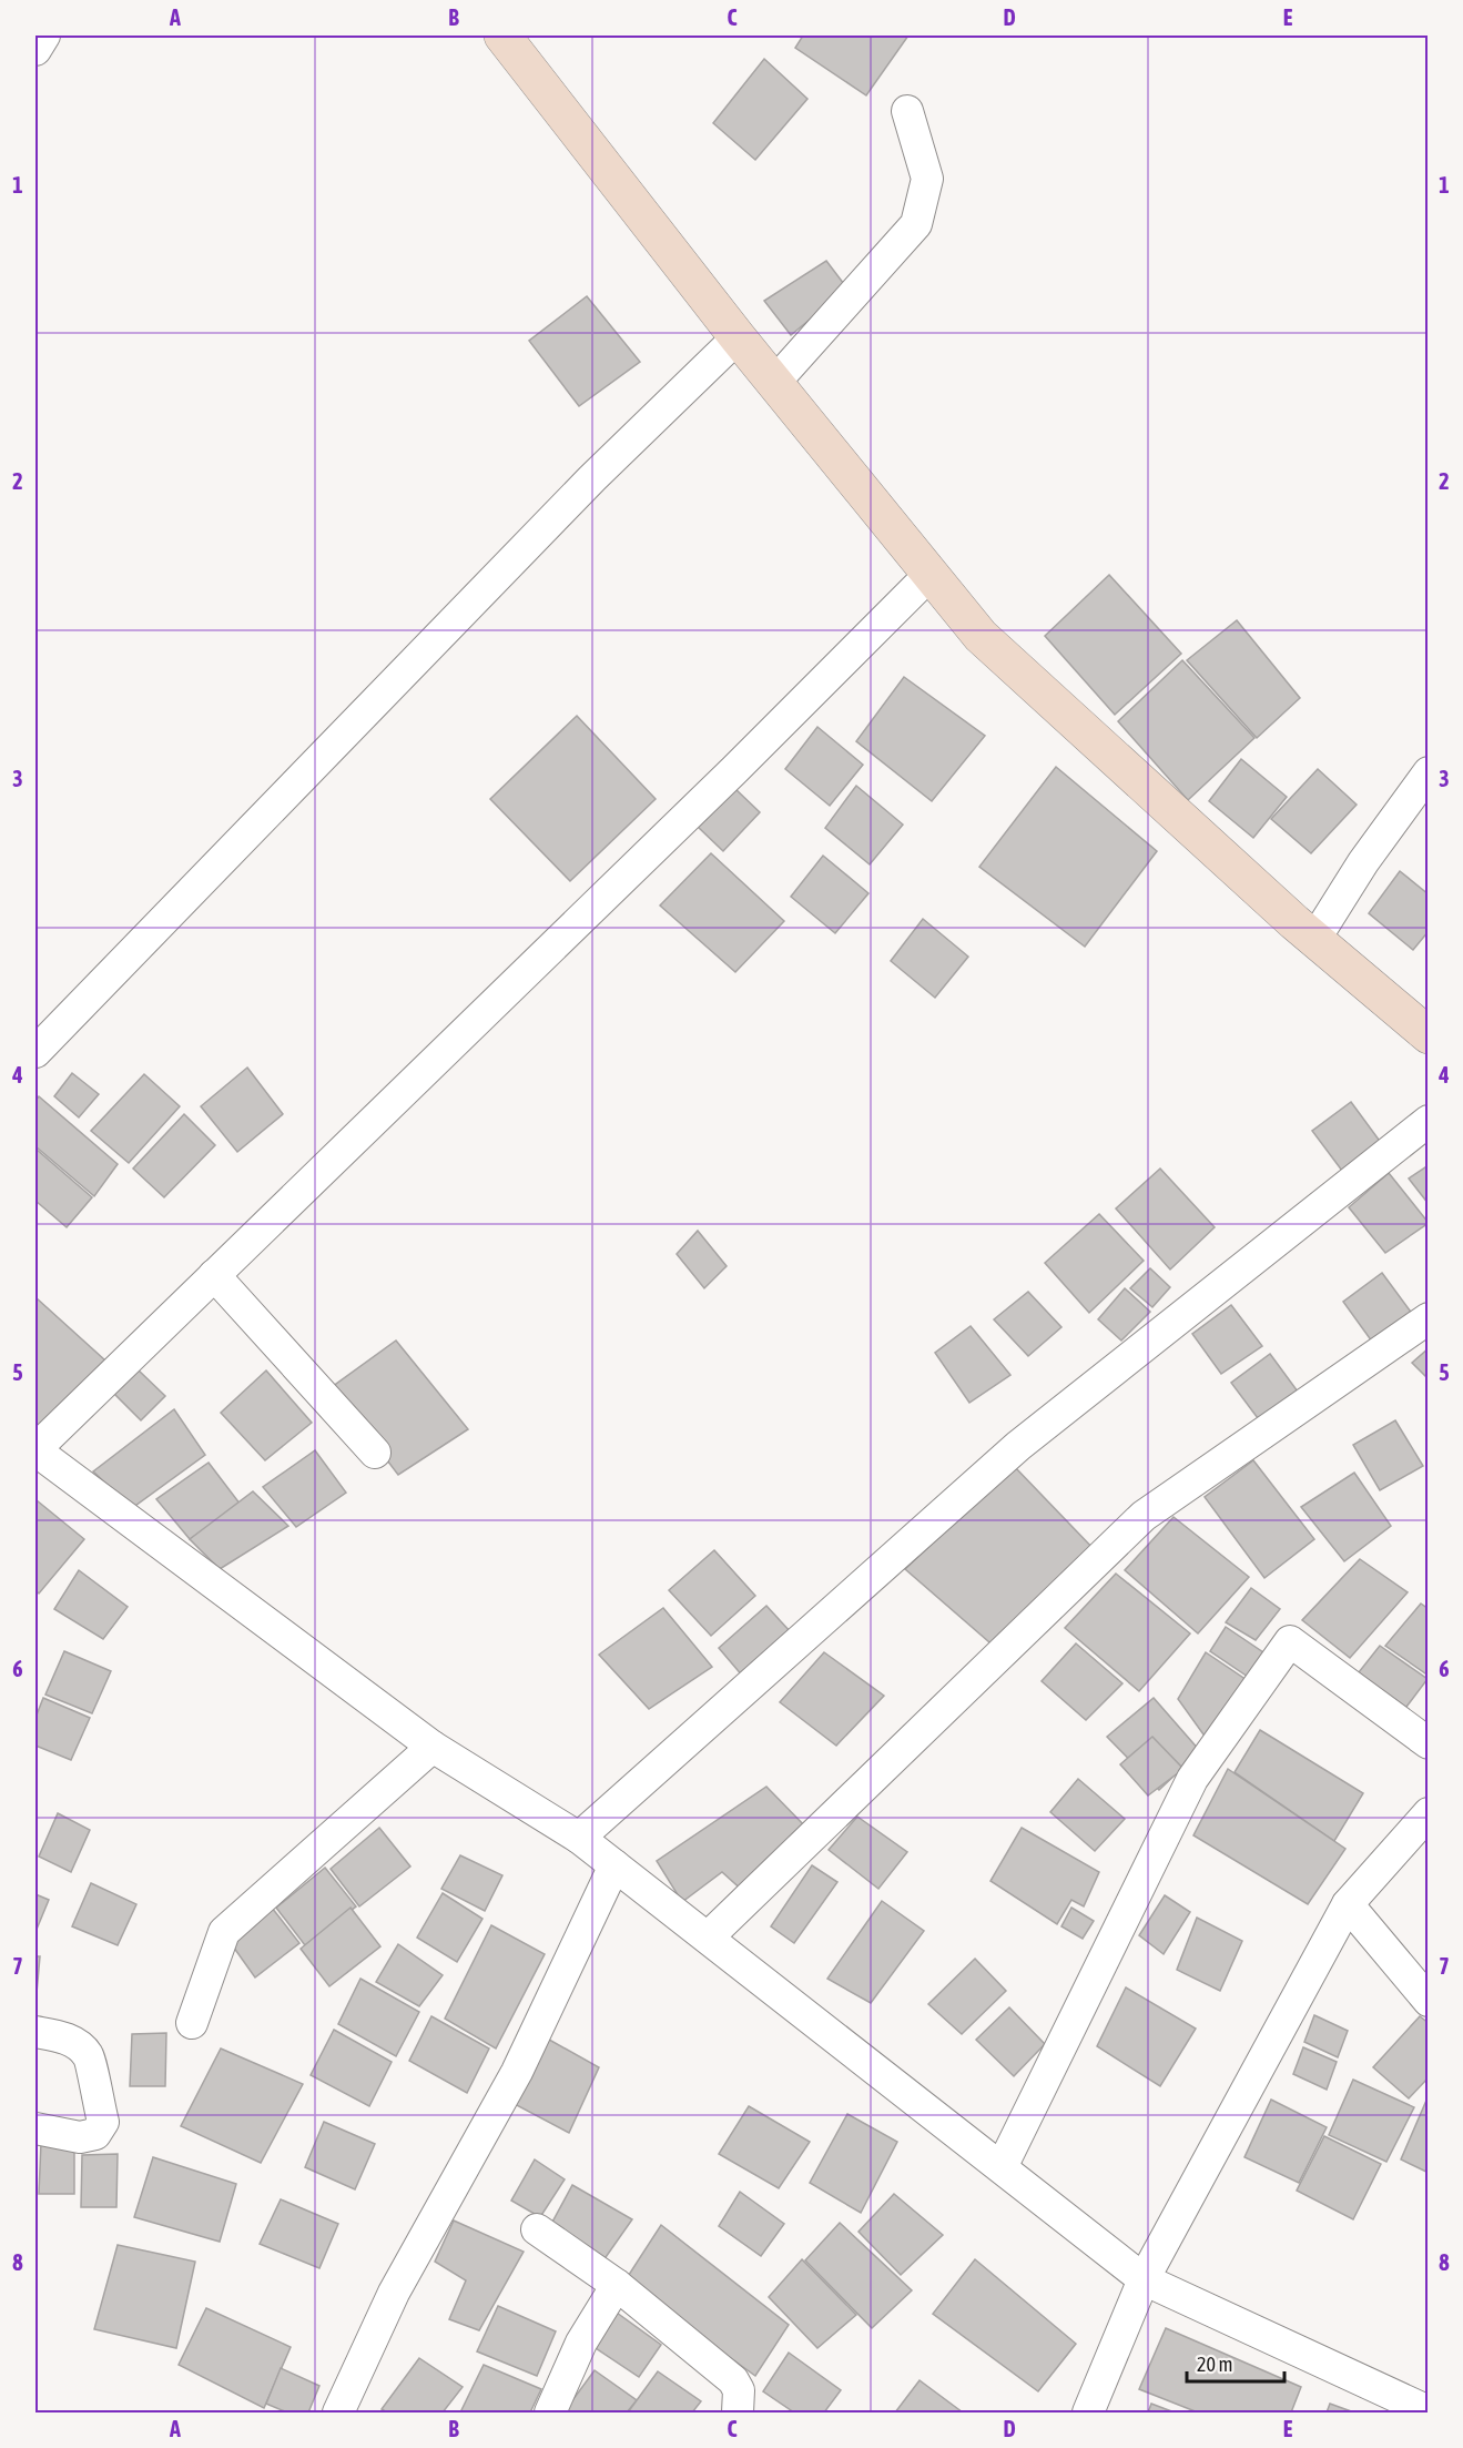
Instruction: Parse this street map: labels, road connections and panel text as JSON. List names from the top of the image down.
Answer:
{
  "scale_bar": "20 m",
  "grid": {
    "columns": [
      "A",
      "B",
      "C",
      "D",
      "E"
    ],
    "rows": [
      "1",
      "2",
      "3",
      "4",
      "5",
      "6",
      "7",
      "8"
    ]
  }
}
